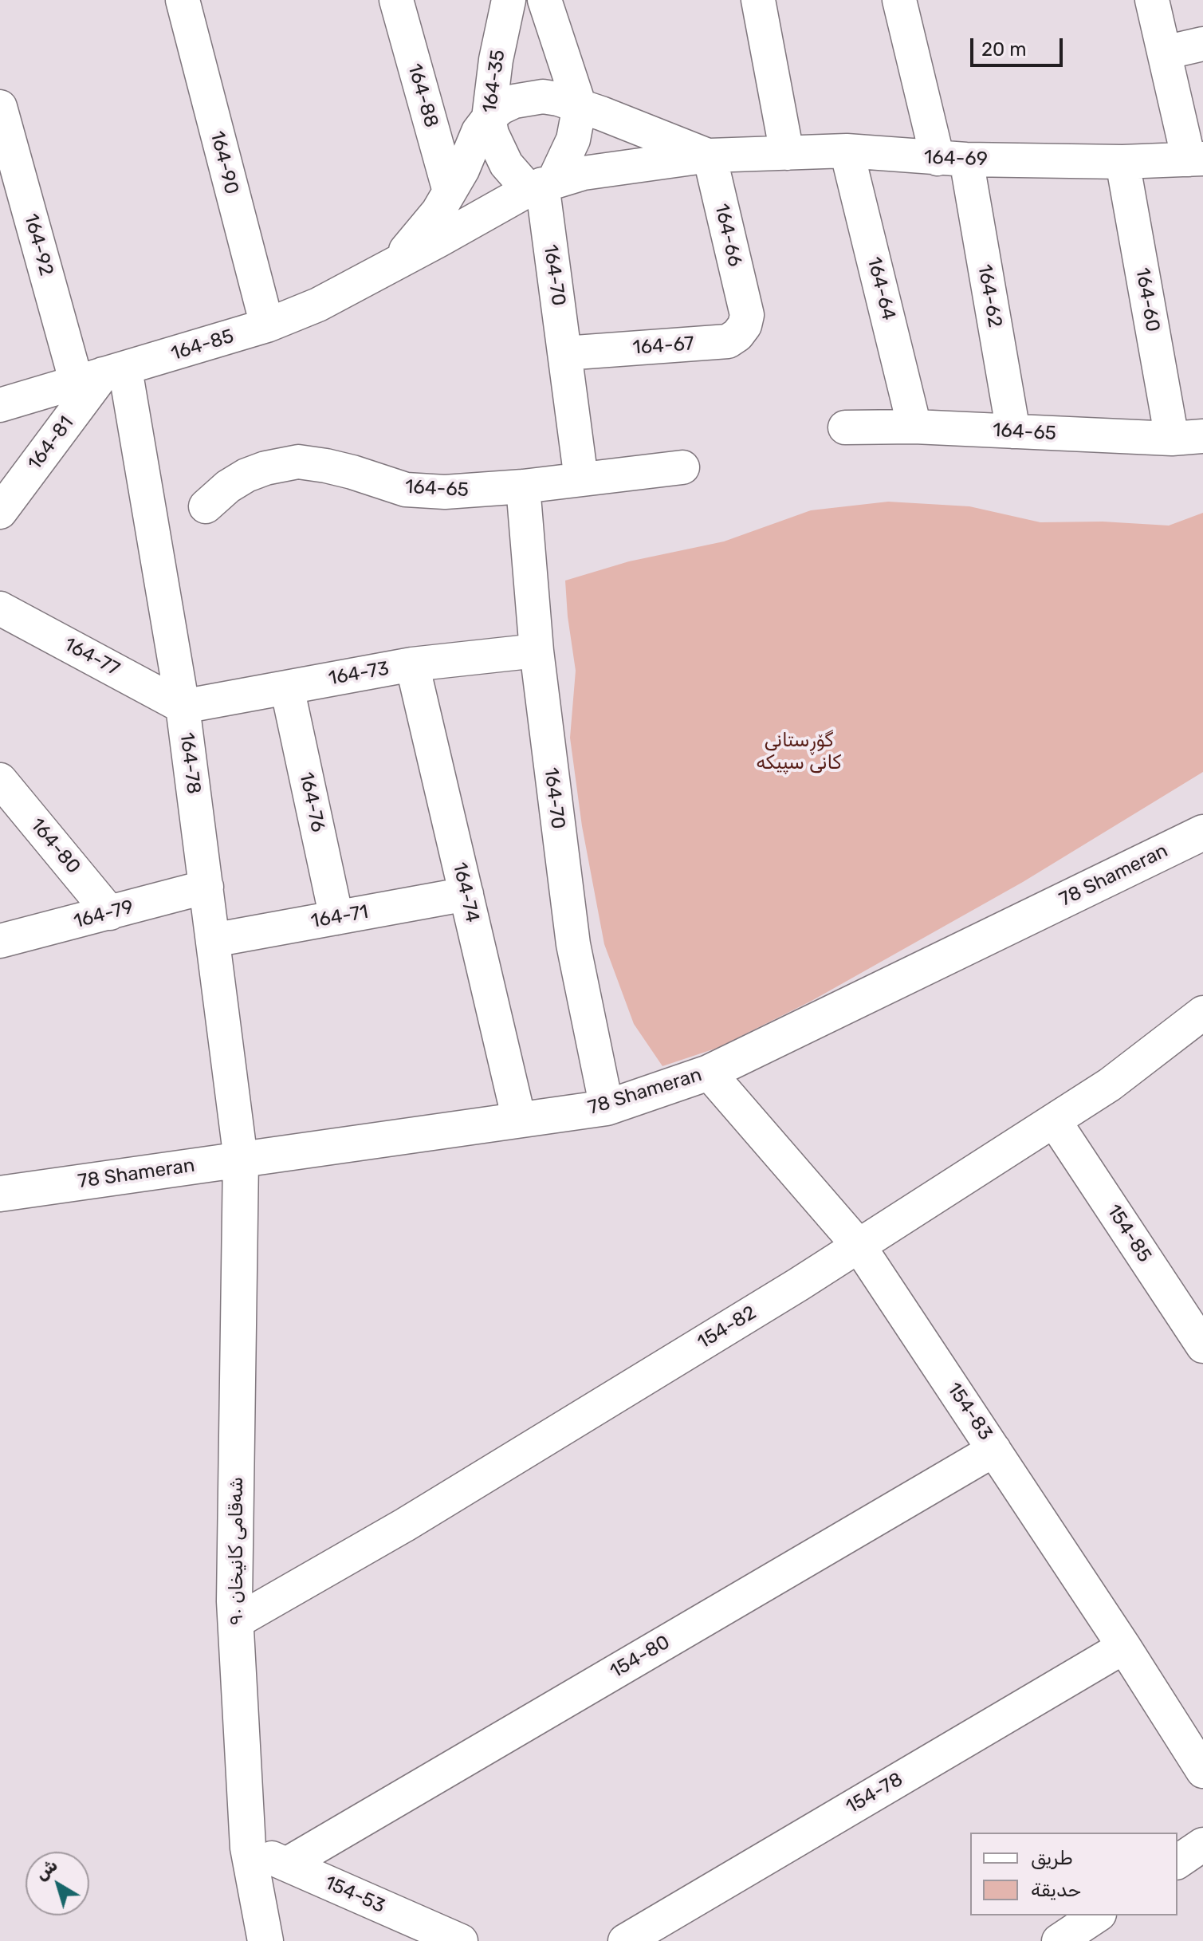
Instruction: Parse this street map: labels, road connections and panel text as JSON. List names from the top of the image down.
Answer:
{
  "streets": {
    "street": [
      "164-35",
      "164-88",
      "164-69",
      "164-90",
      "164-66",
      "164-92",
      "164-70",
      "164-64",
      "164-62",
      "164-60",
      "164-85",
      "164-67",
      "164-65",
      "164-81",
      "164-77",
      "164-73",
      "164-78",
      "164-76",
      "164-80",
      "78 Shameran",
      "164-74",
      "164-79",
      "164-71",
      "154-85",
      "154-82",
      "154-83",
      "شەقامی کانیخان ٩٠",
      "154-80",
      "154-78",
      "154-53"
    ]
  },
  "crossings": [
    ["164-35", "164-69"],
    ["164-35", "164-70"],
    ["164-35", "164-85"],
    ["164-88", "164-85"],
    ["164-69", "164-66"],
    ["164-69", "164-70"],
    ["164-69", "164-64"],
    ["164-69", "164-62"],
    ["164-69", "164-60"],
    ["164-69", "164-85"],
    ["164-90", "164-85"],
    ["164-66", "164-67"],
    ["164-92", "164-85"],
    ["164-92", "164-81"],
    ["164-92", "164-78"],
    ["164-70", "164-85"],
    ["164-70", "164-67"],
    ["164-70", "164-65"],
    ["164-70", "164-73"],
    ["164-70", "78 Shameran"],
    ["164-64", "164-65"],
    ["164-62", "164-65"],
    ["164-60", "164-65"],
    ["164-85", "164-81"],
    ["164-85", "164-78"],
    ["164-81", "164-78"],
    ["164-77", "164-73"],
    ["164-77", "164-78"],
    ["164-73", "164-78"],
    ["164-73", "164-76"],
    ["164-73", "164-74"],
    ["164-78", "78 Shameran"],
    ["164-78", "164-79"],
    ["164-78", "164-71"],
    ["164-78", "شەقامی کانیخان ٩٠"],
    ["164-76", "164-71"],
    ["164-80", "164-79"],
    ["78 Shameran", "164-74"],
    ["78 Shameran", "154-83"],
    ["78 Shameran", "شەقامی کانیخان ٩٠"],
    ["164-74", "164-71"],
    ["154-85", "154-82"],
    ["154-82", "154-83"],
    ["154-82", "شەقامی کانیخان ٩٠"],
    ["154-83", "154-80"],
    ["154-83", "154-78"],
    ["شەقامی کانیخان ٩٠", "154-53"],
    ["154-80", "154-53"]
  ],
  "parks": ["گۆڕستانی کانی سپیکە"],
  "legend": ["طريق", "حديقة"],
  "scale_bar": "20 m",
  "north": "top left"
}
